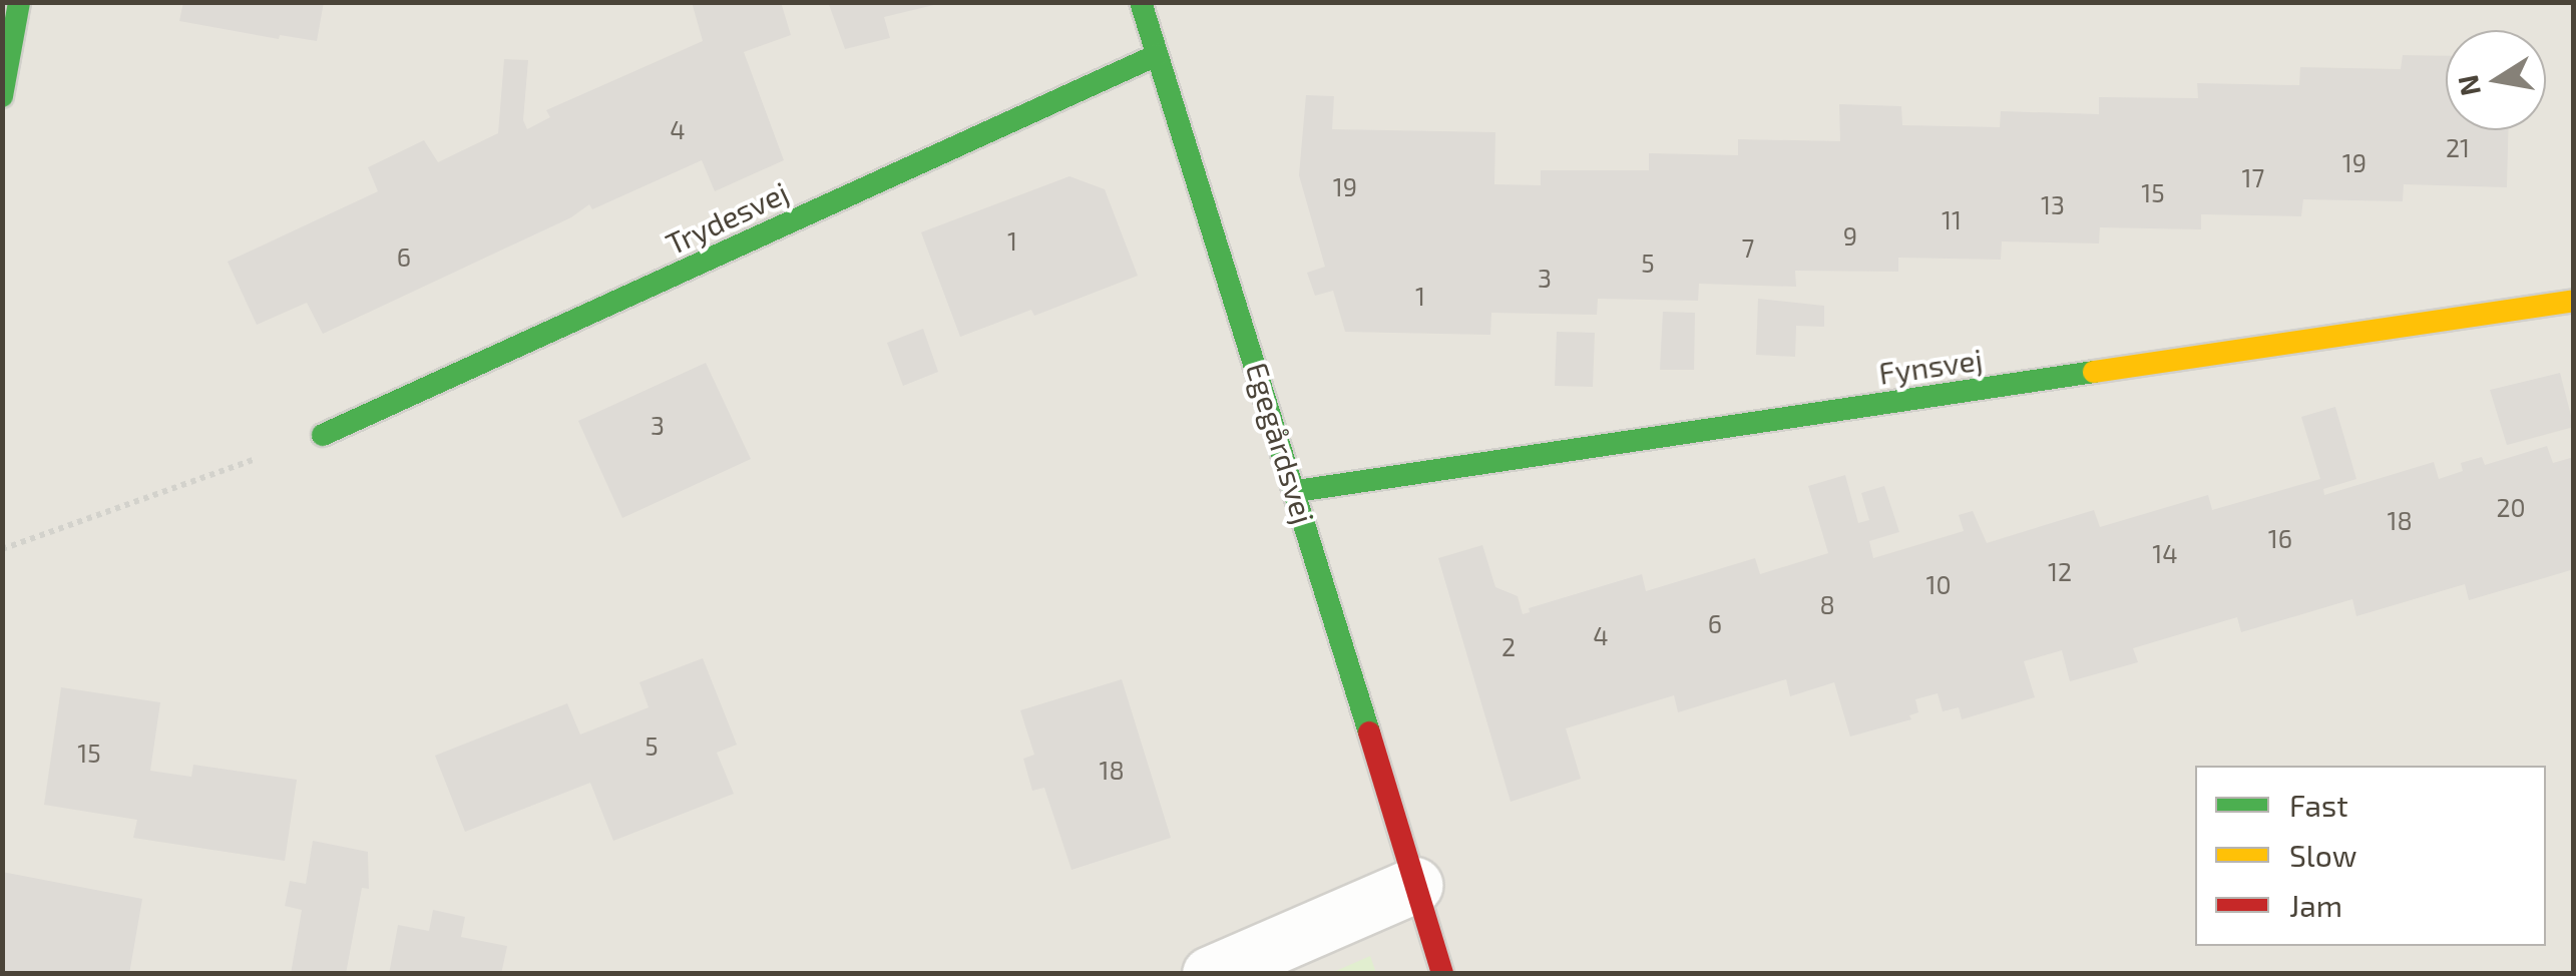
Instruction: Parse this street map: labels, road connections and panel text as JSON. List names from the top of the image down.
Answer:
{
  "streets": {
    "street": ["Trydesvej", "Fynsvej", "Egegårdsvej"]
  },
  "crossings": [
    ["Trydesvej", "Egegårdsvej"],
    ["Fynsvej", "Egegårdsvej"]
  ],
  "house_numbers": [
    "4",
    "21",
    "19",
    "17",
    "19",
    "15",
    "13",
    "11",
    "9",
    "1",
    "7",
    "6",
    "5",
    "3",
    "1",
    "3",
    "20",
    "18",
    "16",
    "14",
    "12",
    "10",
    "8",
    "6",
    "4",
    "2",
    "5",
    "15",
    "18"
  ],
  "legend": ["Fast", "Slow", "Jam"],
  "north": "left"
}
